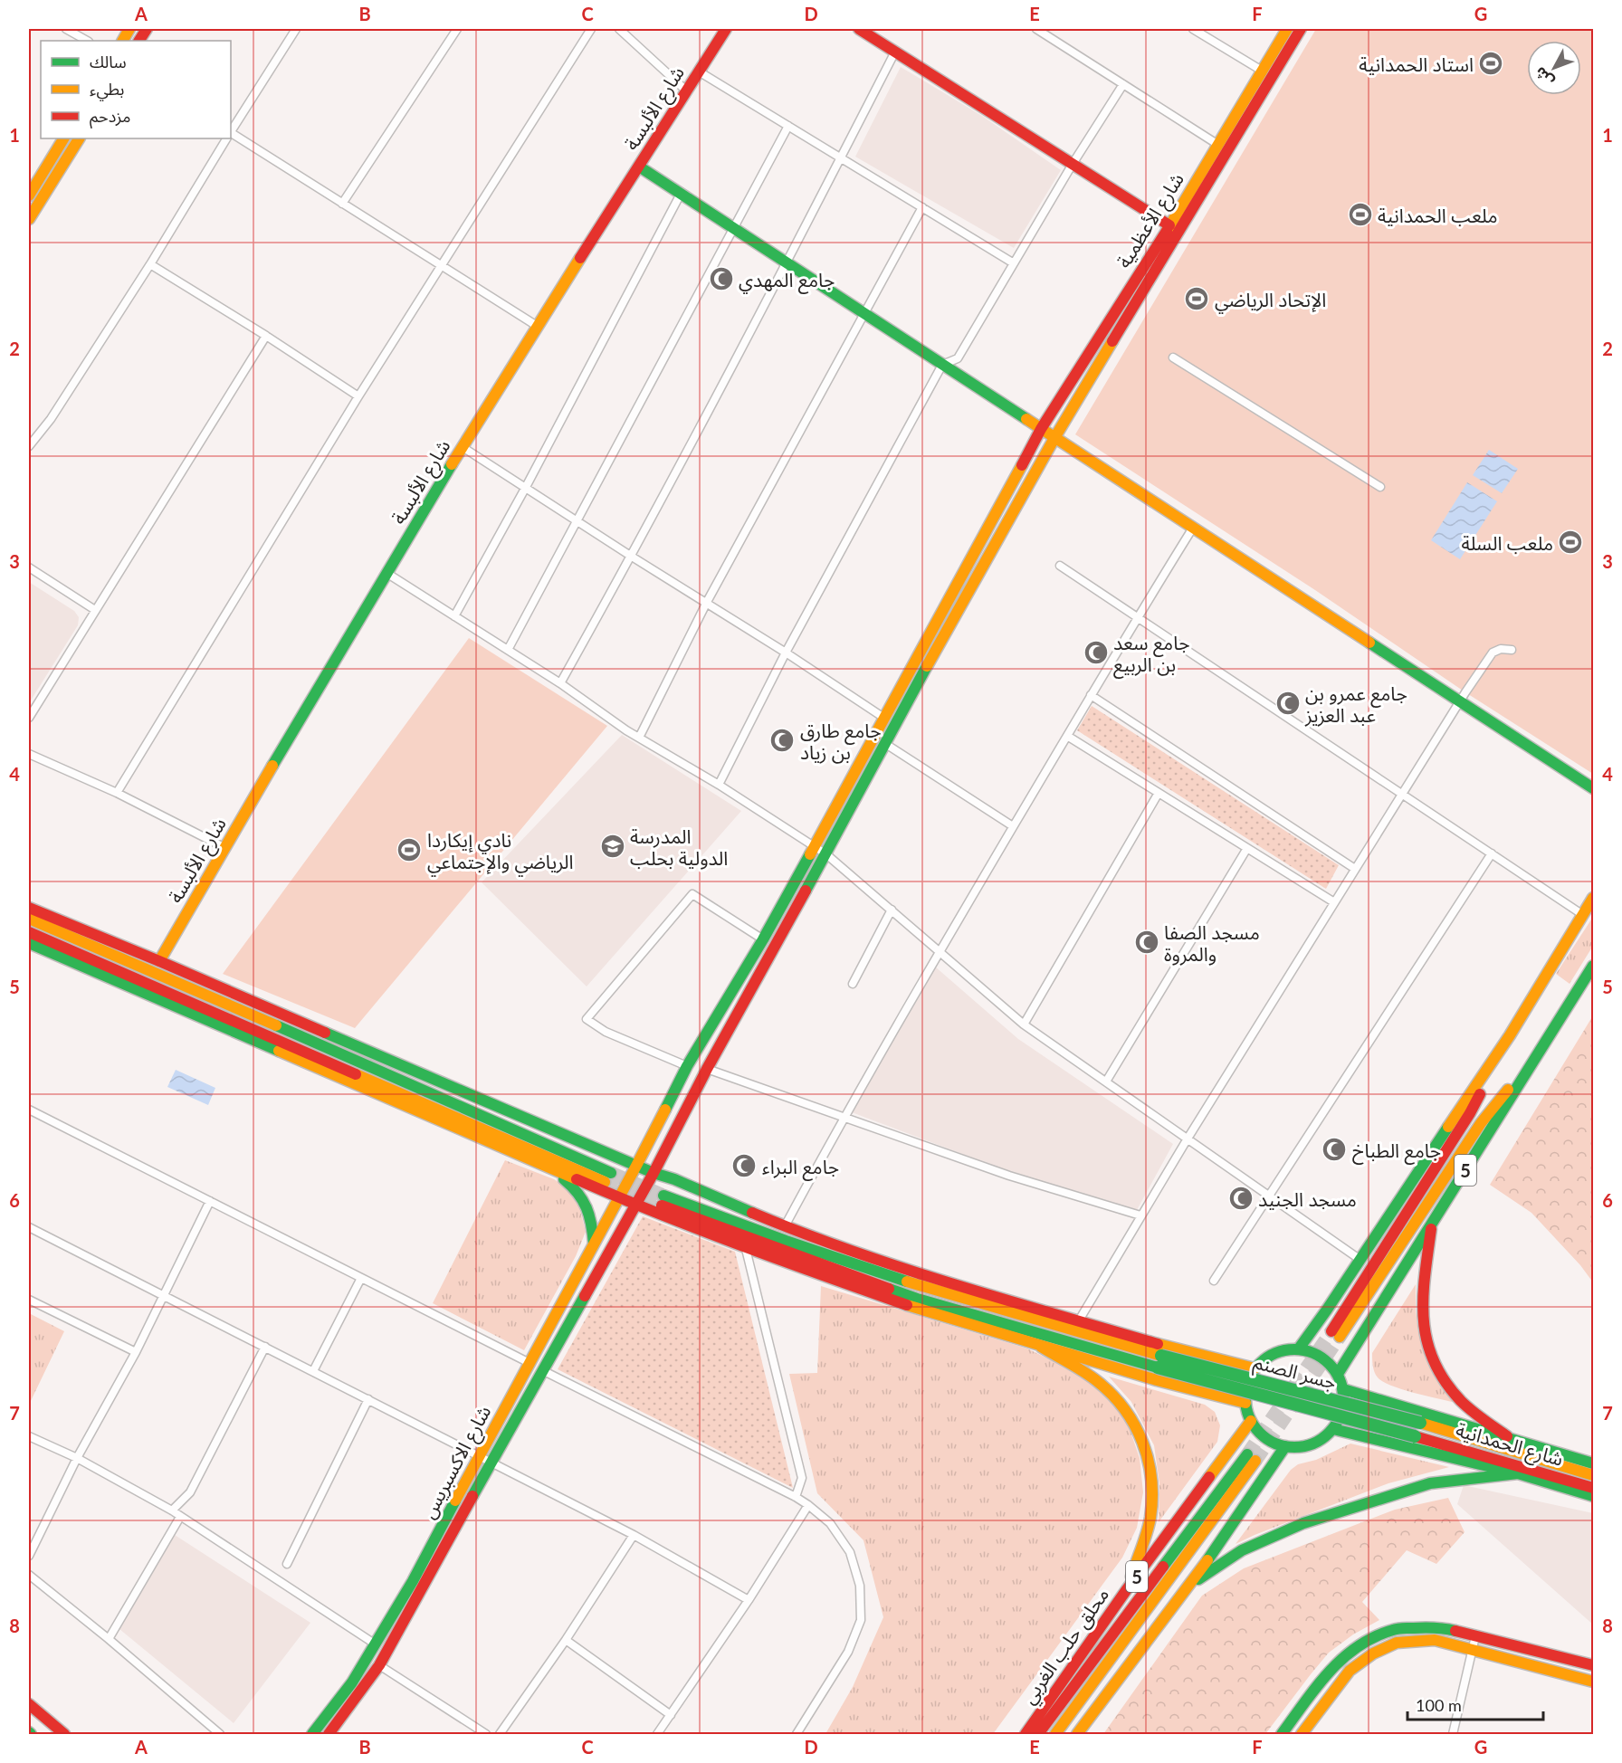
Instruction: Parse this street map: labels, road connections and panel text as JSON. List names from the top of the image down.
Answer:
{
  "streets": {
    "main road": [
      "شارع الألبسة",
      "شارع الأعظمية",
      "5",
      "جسر الصنم",
      "شارع الحمدانية",
      "شارع الاكسبريس",
      "محلق حلب الغربي"
    ]
  },
  "crossings": [
    ["شارع الأعظمية", "شارع الاكسبريس"],
    ["5", "محلق حلب الغربي"],
    ["جسر الصنم", "شارع الحمدانية"]
  ],
  "places": {
    "sports": [
      "استاد الحمدانية",
      "ملعب الحمدانية",
      "الإتحاد الرياضي",
      "ملعب السلة",
      "نادي إيكاردا الرياضي والإجتماعي"
    ],
    "mosque": [
      "جامع المهدي",
      "جامع سعد بن الربيع",
      "جامع عمرو بن عبد العزيز",
      "جامع طارق بن زياد",
      "مسجد الصفا والمروة",
      "جامع الطباخ",
      "جامع البراء",
      "مسجد الجنيد"
    ],
    "school or university": ["المدرسة الدولية بحلب"]
  },
  "legend": ["سالك", "بطيء", "مزدحم"],
  "scale_bar": "100 m",
  "north": "bottom left",
  "grid": {
    "columns": [
      "A",
      "B",
      "C",
      "D",
      "E",
      "F",
      "G"
    ],
    "rows": [
      "1",
      "2",
      "3",
      "4",
      "5",
      "6",
      "7",
      "8"
    ]
  }
}
